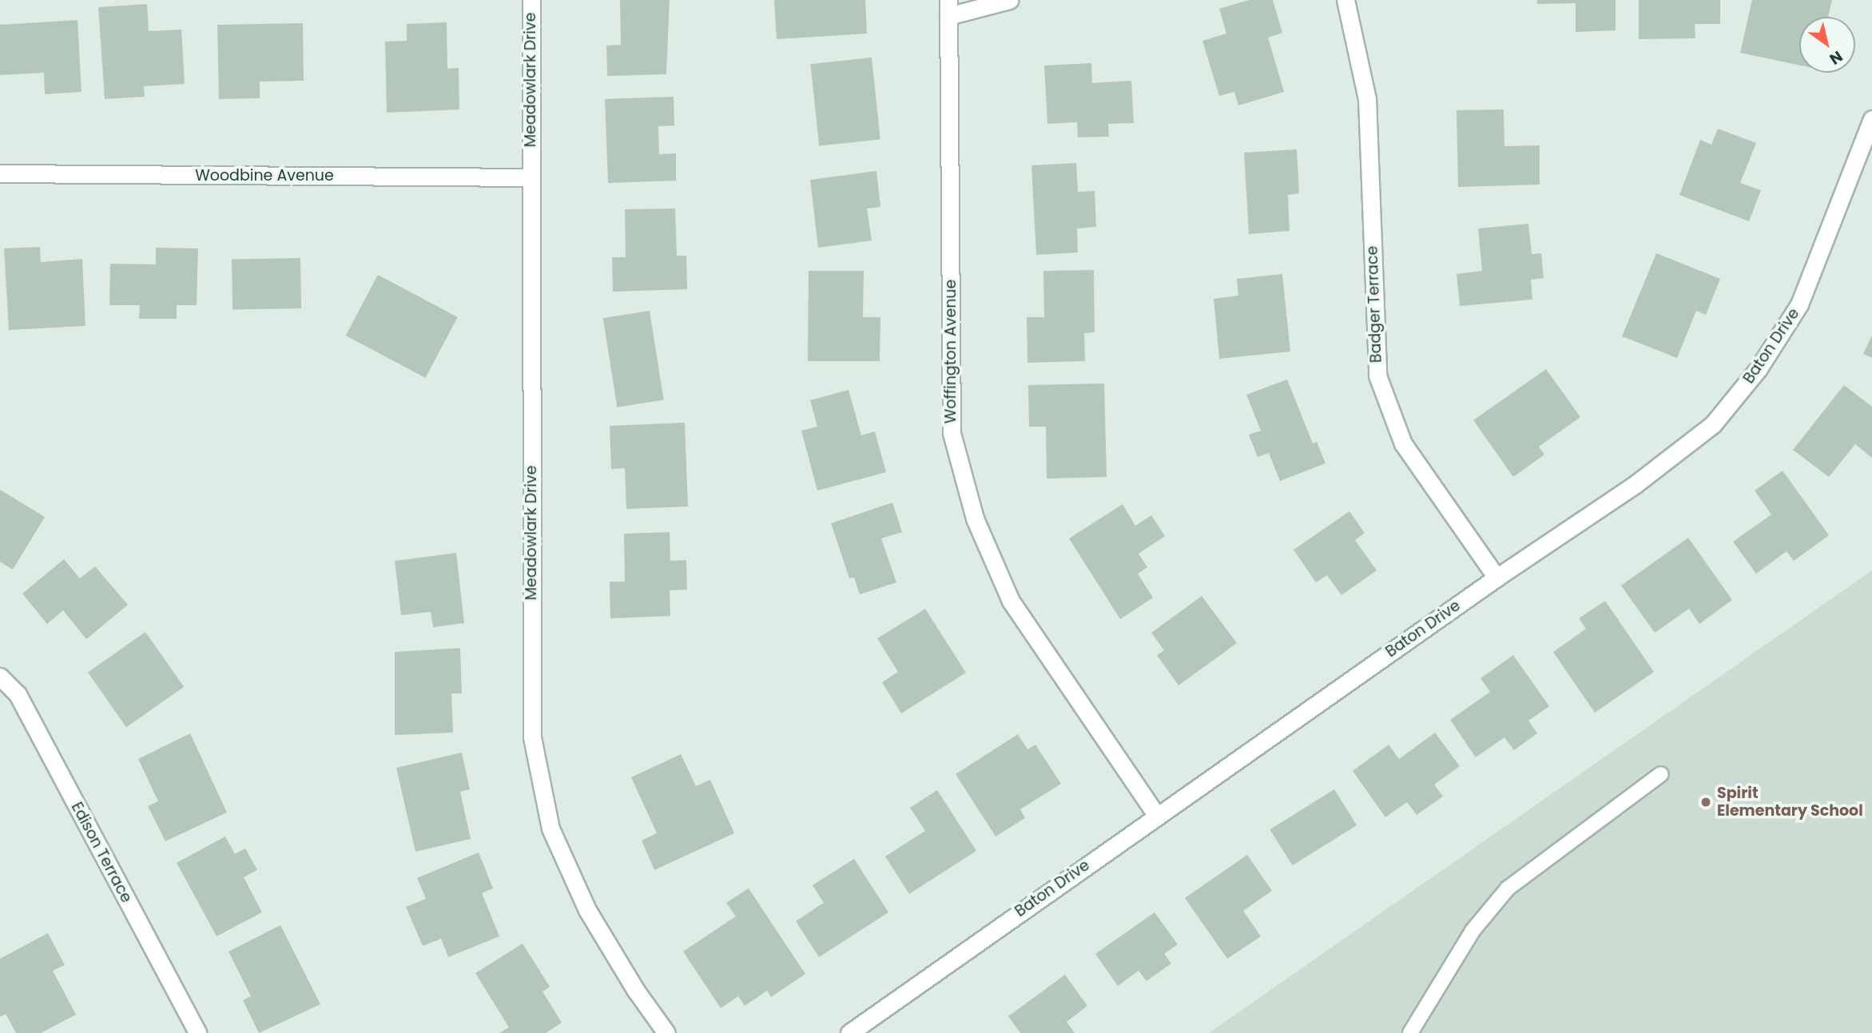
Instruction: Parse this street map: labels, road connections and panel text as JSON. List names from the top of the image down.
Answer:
{
  "streets": {
    "street": [
      "Meadowlark Drive",
      "Woodbine Avenue",
      "Badger Terrace",
      "Baton Drive",
      "Woffington Avenue",
      "Edison Terrace"
    ]
  },
  "crossings": [
    ["Meadowlark Drive", "Woodbine Avenue"],
    ["Badger Terrace", "Baton Drive"],
    ["Baton Drive", "Woffington Avenue"]
  ],
  "places": ["Spirit Elementary School"],
  "north": "bottom right"
}
